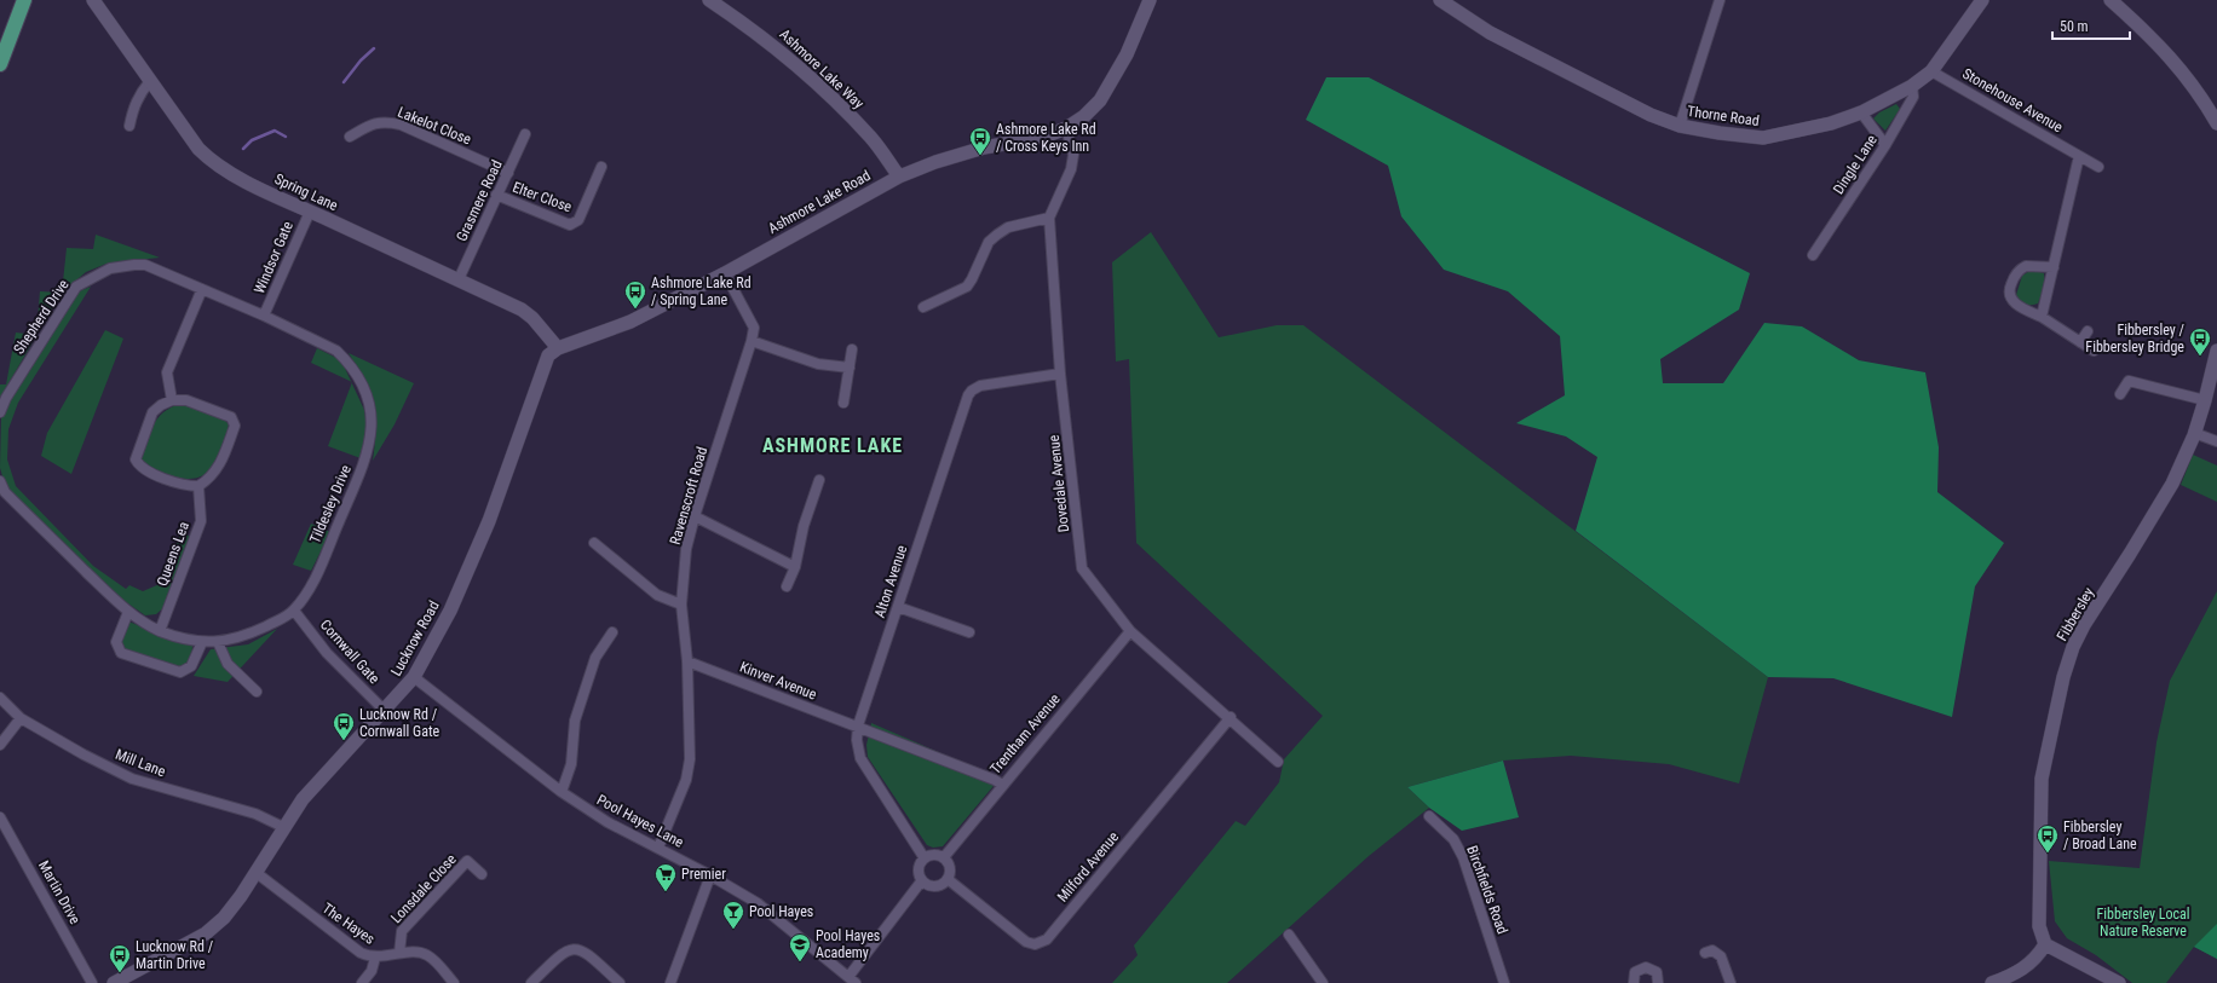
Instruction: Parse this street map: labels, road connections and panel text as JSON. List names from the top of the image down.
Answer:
{
  "streets": {
    "street": [
      "Ashmore Lake Way",
      "Stonehouse Avenue",
      "Thorne Road",
      "Lakelot Close",
      "Dingle Lane",
      "Spring Lane",
      "Elter Close",
      "Grasmere Road",
      "Ashmore Lake Road",
      "Windsor Gate",
      "Shepherd Drive",
      "Dovedale Avenue",
      "Ravenscroft Road",
      "Tildesley Drive",
      "Queens Lea",
      "Alton Avenue",
      "Fibbersley",
      "Lucknow Road",
      "Cornwall Gate",
      "Kinver Avenue",
      "Trentham Avenue",
      "Mill Lane",
      "Pool Hayes Lane",
      "Milford Avenue",
      "Lonsdale Close",
      "Birchfields Road",
      "Martin Drive",
      "The Hayes"
    ]
  },
  "crossings": [
    ["Ashmore Lake Way", "Ashmore Lake Road"],
    ["Stonehouse Avenue", "Thorne Road"],
    ["Thorne Road", "Dingle Lane"],
    ["Lakelot Close", "Grasmere Road"],
    ["Spring Lane", "Grasmere Road"],
    ["Spring Lane", "Ashmore Lake Road"],
    ["Spring Lane", "Windsor Gate"],
    ["Spring Lane", "Lucknow Road"],
    ["Elter Close", "Grasmere Road"],
    ["Ashmore Lake Road", "Dovedale Avenue"],
    ["Ashmore Lake Road", "Ravenscroft Road"],
    ["Ashmore Lake Road", "Lucknow Road"],
    ["Windsor Gate", "Shepherd Drive"],
    ["Windsor Gate", "Tildesley Drive"],
    ["Shepherd Drive", "Tildesley Drive"],
    ["Dovedale Avenue", "Alton Avenue"],
    ["Dovedale Avenue", "Trentham Avenue"],
    ["Dovedale Avenue", "Milford Avenue"],
    ["Ravenscroft Road", "Kinver Avenue"],
    ["Ravenscroft Road", "Pool Hayes Lane"],
    ["Tildesley Drive", "Queens Lea"],
    ["Tildesley Drive", "Cornwall Gate"],
    ["Alton Avenue", "Kinver Avenue"],
    ["Alton Avenue", "Trentham Avenue"],
    ["Alton Avenue", "Milford Avenue"],
    ["Lucknow Road", "Cornwall Gate"],
    ["Lucknow Road", "Mill Lane"],
    ["Lucknow Road", "Pool Hayes Lane"],
    ["Lucknow Road", "The Hayes"],
    ["Kinver Avenue", "Trentham Avenue"],
    ["Trentham Avenue", "Milford Avenue"],
    ["Lonsdale Close", "The Hayes"]
  ],
  "districts": ["ASHMORE LAKE"],
  "parks": ["Fibbersley Local Nature Reserve"],
  "places": {
    "bus stop": [
      "Ashmore Lake Rd / Cross Keys Inn",
      "Ashmore Lake Rd / Spring Lane",
      "Fibbersley / Fibbersley Bridge",
      "Lucknow Rd / Cornwall Gate",
      "Fibbersley / Broad Lane",
      "Lucknow Rd / Martin Drive"
    ],
    "supermarket": ["Premier"],
    "bar": ["Pool Hayes"],
    "school or university": ["Pool Hayes Academy"]
  },
  "scale_bar": "50 m"
}
